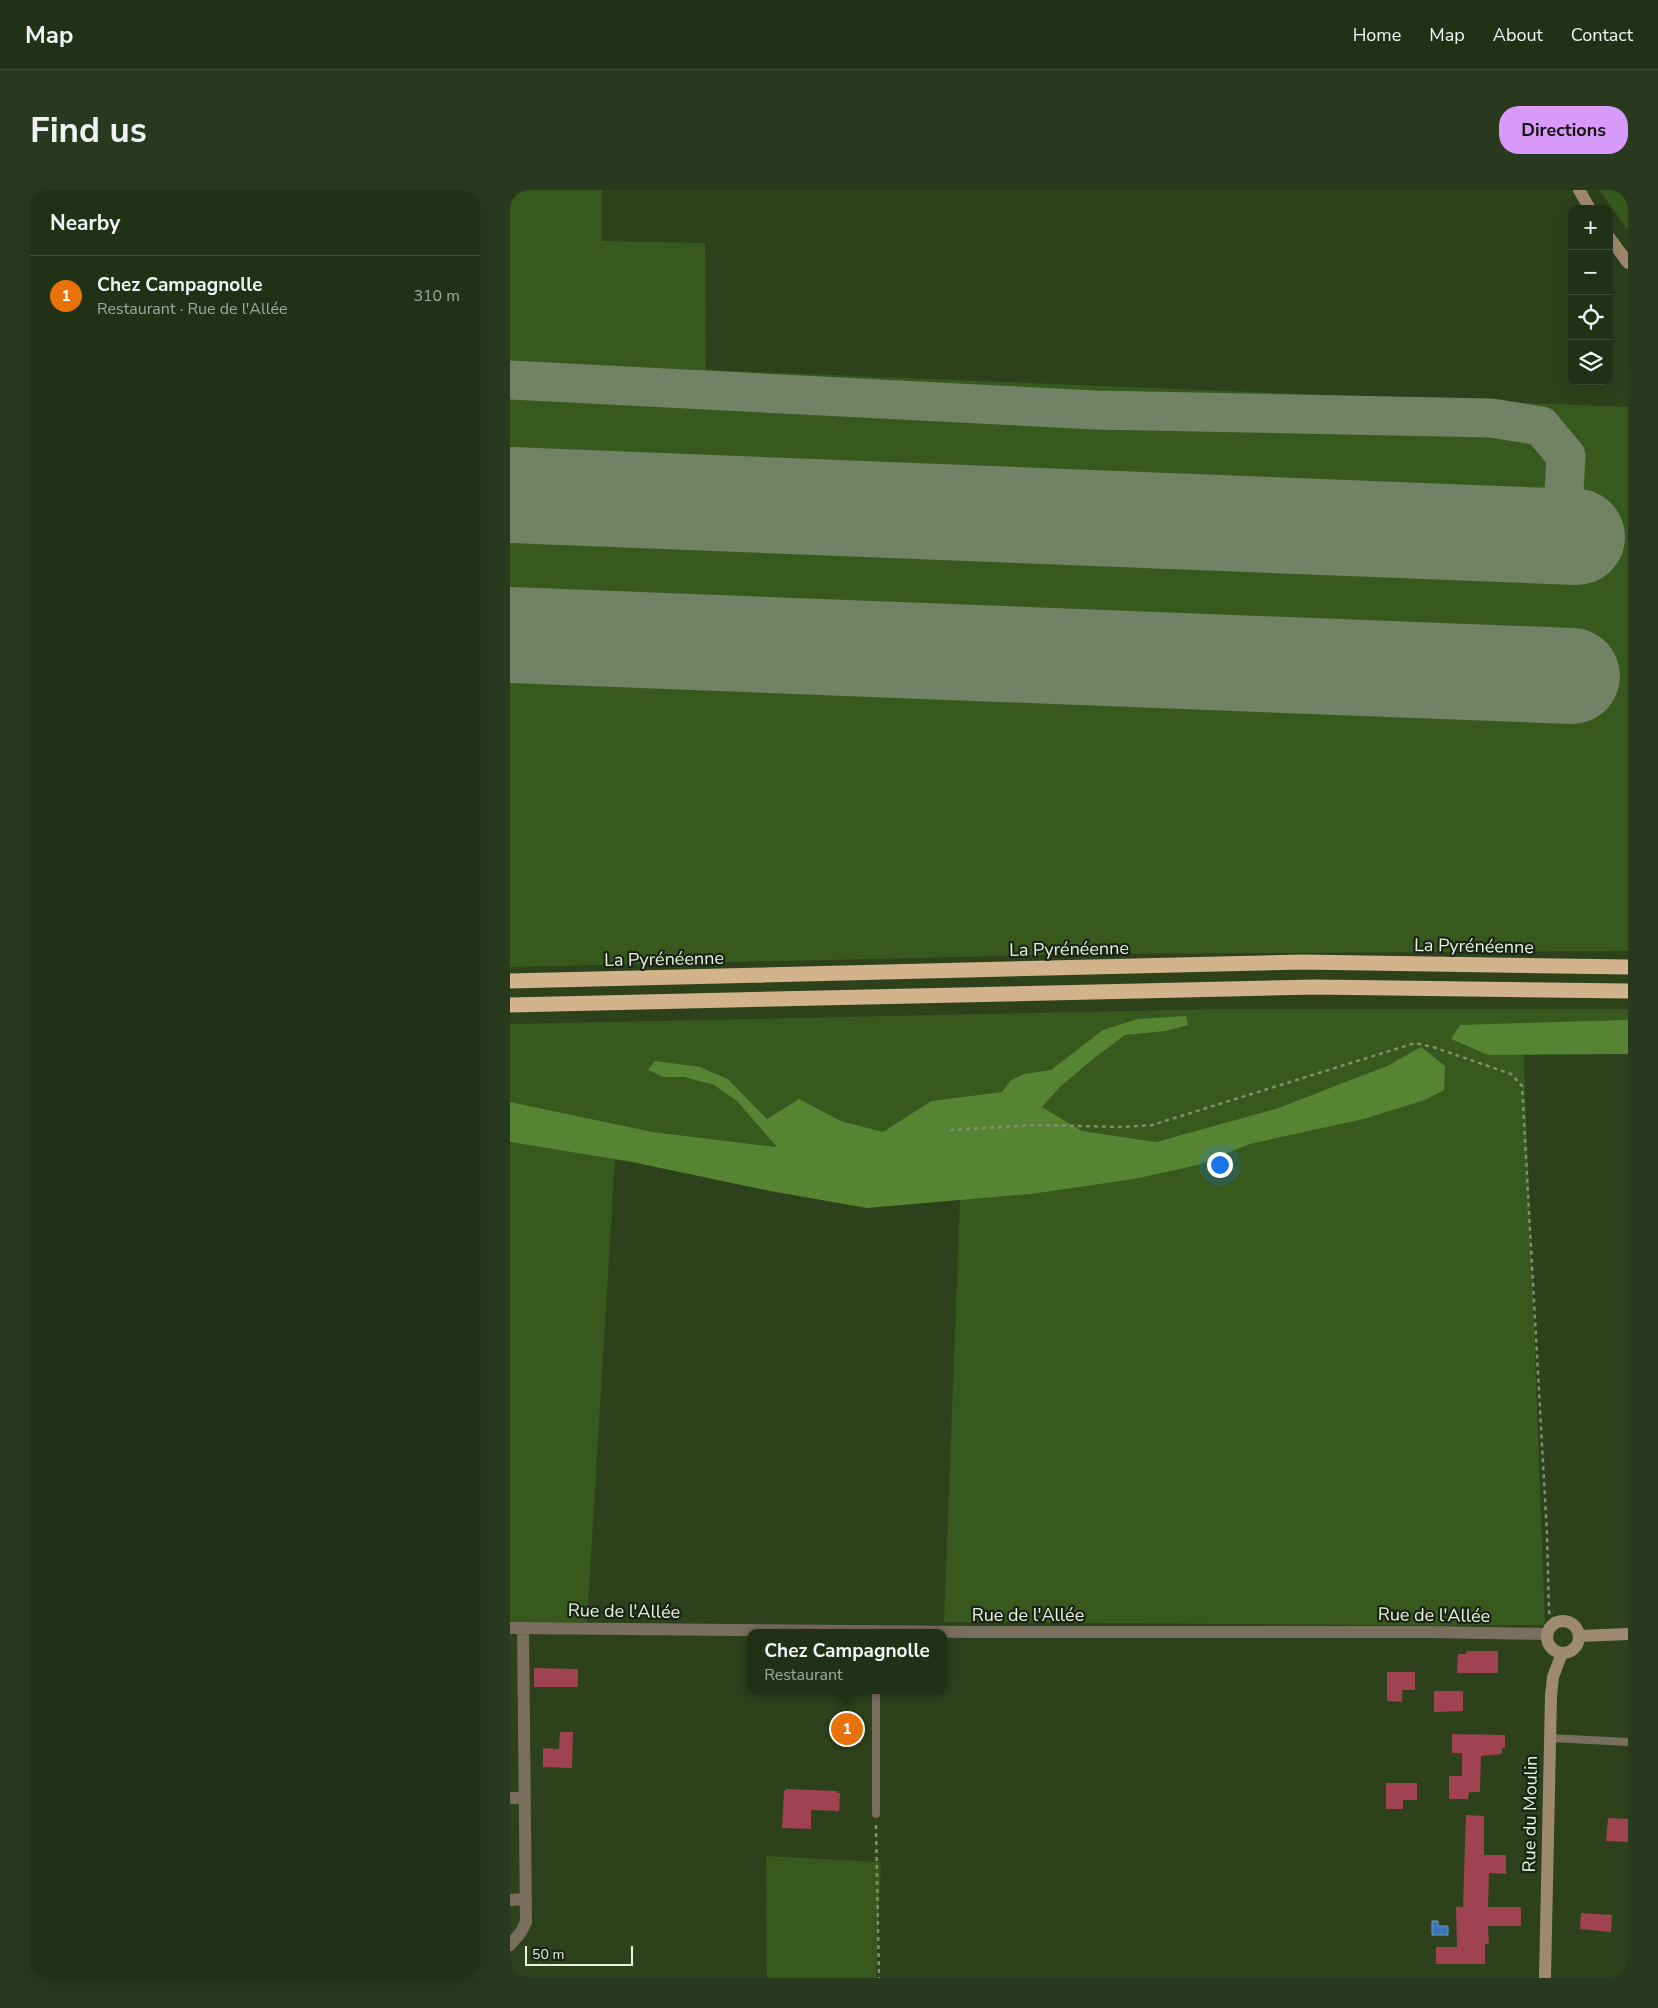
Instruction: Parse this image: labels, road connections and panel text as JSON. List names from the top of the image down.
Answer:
{
  "streets": {
    "highway": ["La Pyrénéenne"],
    "street": ["Rue de l'Allée", "Rue du Moulin"]
  },
  "crossings": [
    ["Rue de l'Allée", "Rue du Moulin"]
  ],
  "scale_bar": "50 m",
  "page": {
    "header": "Map",
    "nav": [
      "Home",
      "Map",
      "About",
      "Contact"
    ],
    "buttons": "Directions",
    "title": "Find us",
    "heading": "Nearby",
    "map_buttons": ["+", "−"],
    "list": [
      {
        "mark": "1",
        "name": "Chez Campagnolle",
        "note": "Restaurant · Rue de l'Allée",
        "value": "310 m"
      }
    ],
    "popup": ["Chez Campagnolle", "Restaurant"],
    "pins": "1",
    "scale": "50 m"
  }
}
